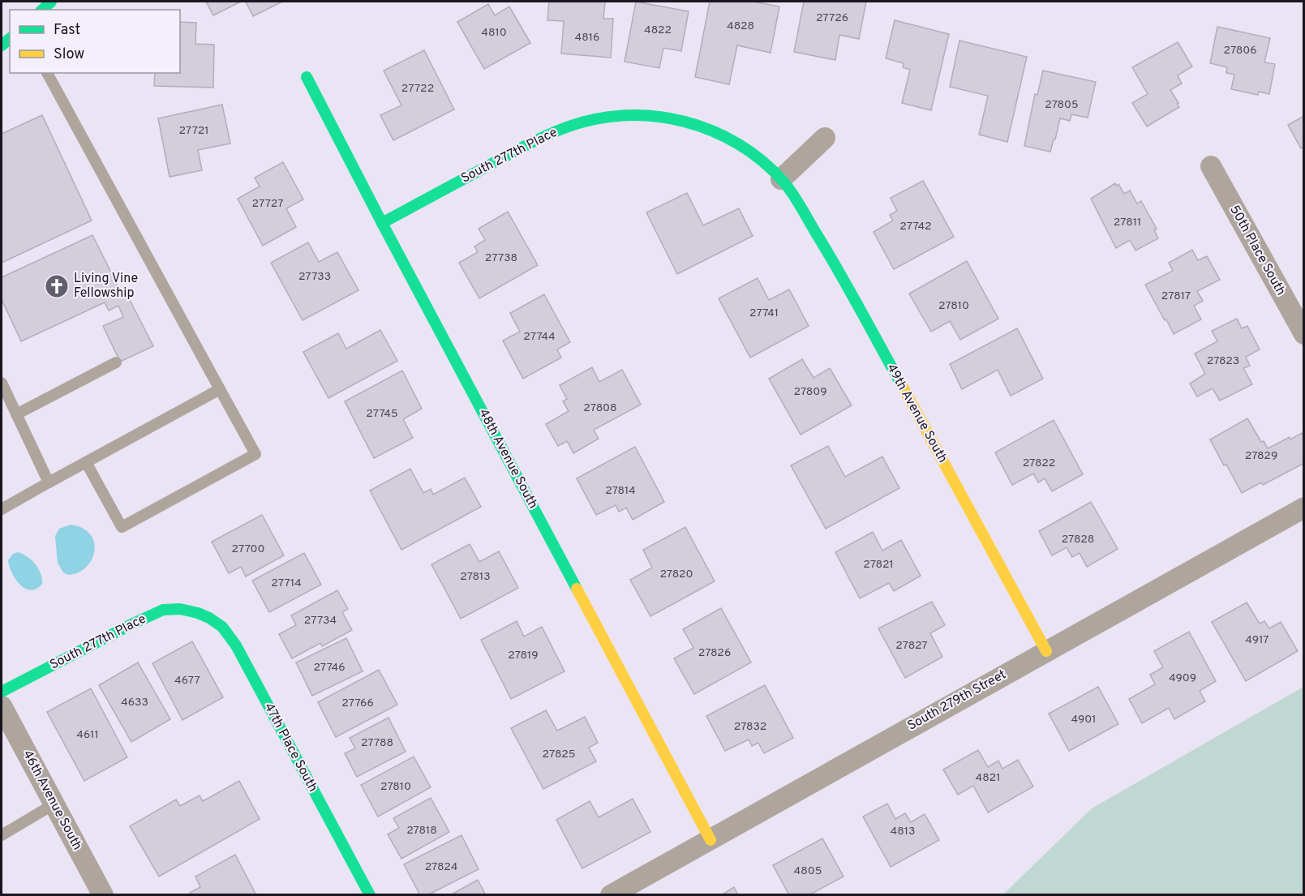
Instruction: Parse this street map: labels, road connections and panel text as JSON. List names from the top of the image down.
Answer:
{
  "streets": {
    "street": [
      "South 277th Place",
      "50th Place South",
      "49th Avenue South",
      "48th Avenue South",
      "South 279th Street",
      "47th Place South",
      "46th Avenue South"
    ]
  },
  "crossings": [
    ["South 277th Place", "49th Avenue South"],
    ["South 277th Place", "48th Avenue South"],
    ["South 277th Place", "47th Place South"],
    ["49th Avenue South", "South 279th Street"],
    ["48th Avenue South", "South 279th Street"]
  ],
  "places": {
    "church": ["Living Vine Fellowship"]
  },
  "house_numbers": [
    "27726",
    "4828",
    "4822",
    "4810",
    "4816",
    "27806",
    "27722",
    "27805",
    "27721",
    "27727",
    "27811",
    "27742",
    "27738",
    "27733",
    "27817",
    "27810",
    "27741",
    "27744",
    "27823",
    "27809",
    "27808",
    "27745",
    "27829",
    "27822",
    "27814",
    "27828",
    "27700",
    "27821",
    "27820",
    "27813",
    "27714",
    "27734",
    "4917",
    "27827",
    "27826",
    "27819",
    "27746",
    "4909",
    "4677",
    "4633",
    "27766",
    "4901",
    "27832",
    "4611",
    "27788",
    "27825",
    "4821",
    "27810",
    "27818",
    "4813",
    "27824",
    "4805"
  ],
  "legend": ["Fast", "Slow"]
}
